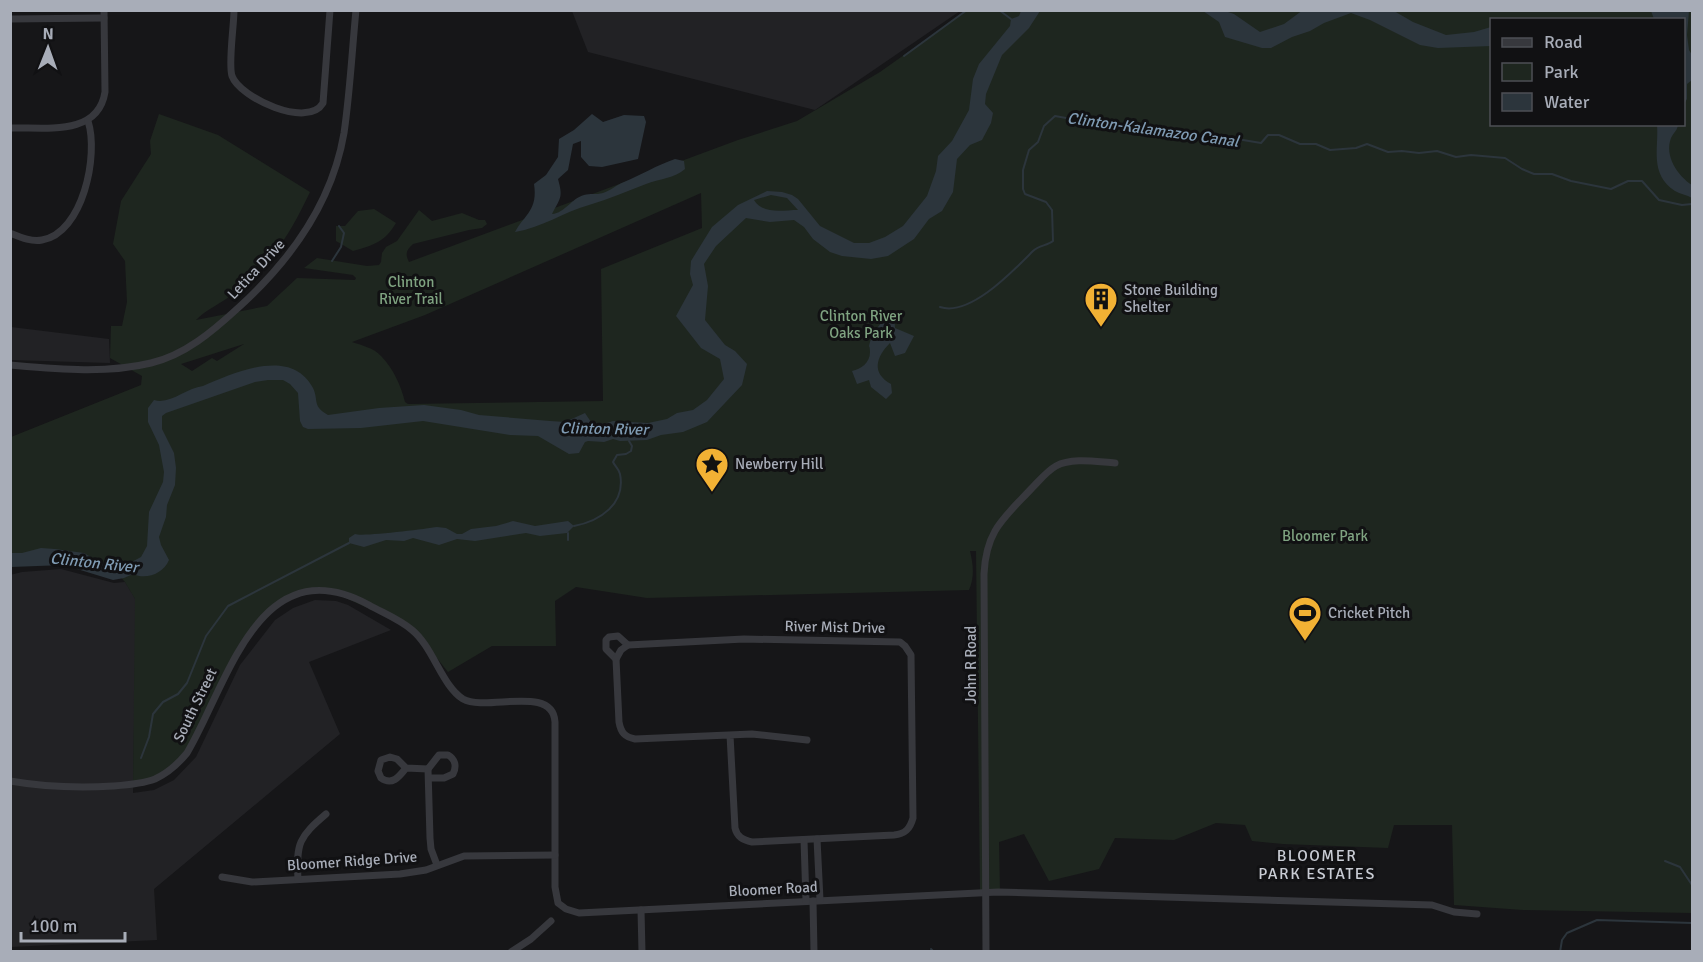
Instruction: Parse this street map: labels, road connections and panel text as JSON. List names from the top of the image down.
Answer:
{
  "streets": {
    "street": [
      "Letica Drive",
      "River Mist Drive",
      "John R Road",
      "South Street",
      "Bloomer Ridge Drive",
      "Bloomer Road"
    ]
  },
  "crossings": [
    ["John R Road", "Bloomer Road"],
    ["South Street", "Bloomer Road"],
    ["Bloomer Ridge Drive", "Bloomer Road"]
  ],
  "districts": ["BLOOMER PARK ESTATES"],
  "water": ["Clinton-Kalamazoo Canal", "Clinton River"],
  "parks": ["Clinton River Trail", "Clinton River Oaks Park", "Bloomer Park"],
  "places": {
    "building": ["Stone Building Shelter"],
    "place": ["Newberry Hill"],
    "sports": ["Cricket Pitch"]
  },
  "legend": ["Road", "Park", "Water"],
  "scale_bar": "100 m",
  "north": "top"
}
